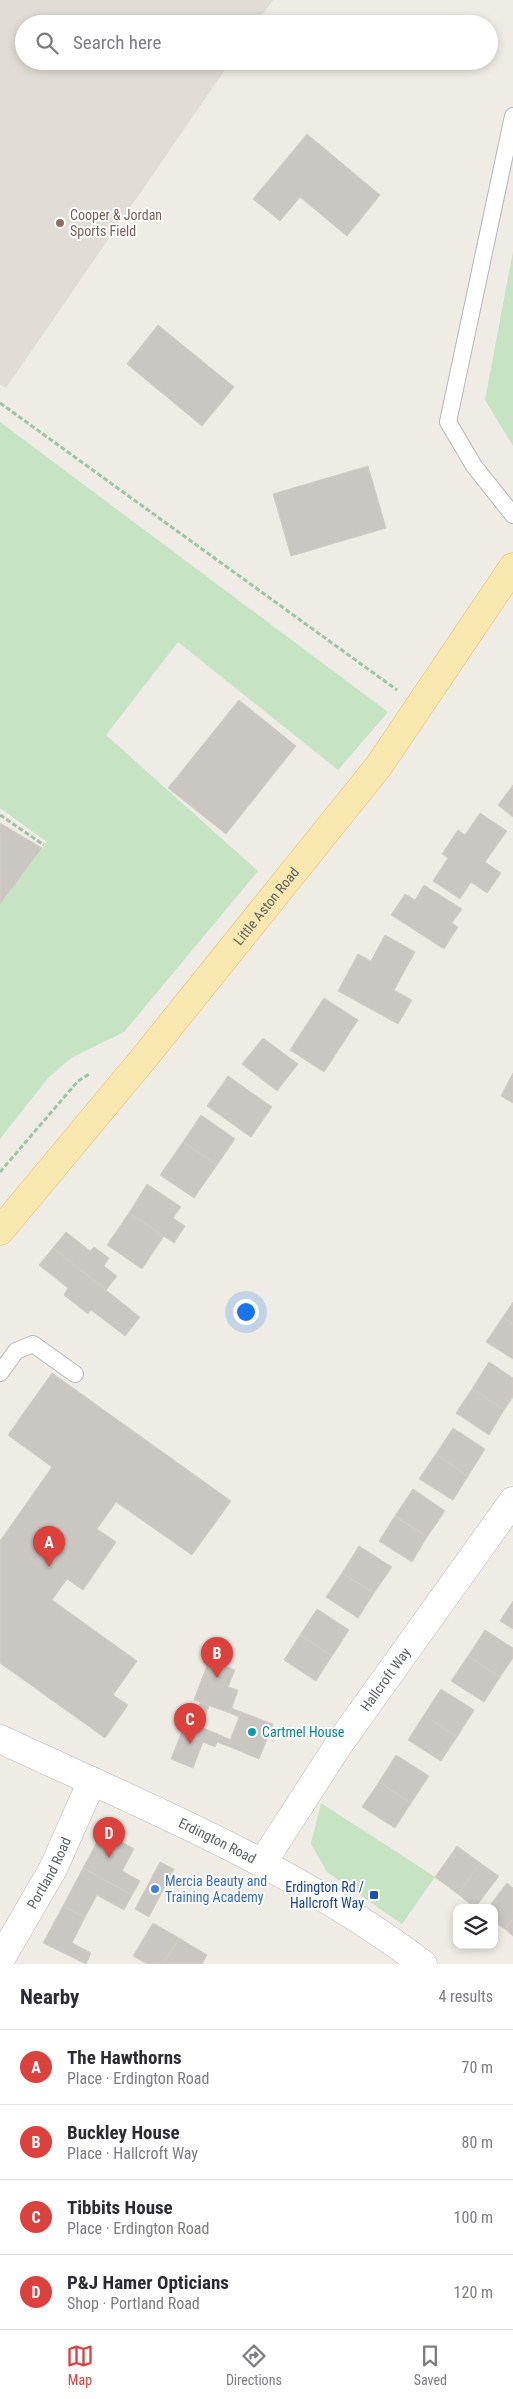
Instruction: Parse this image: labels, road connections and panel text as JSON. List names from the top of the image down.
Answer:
{
  "streets": {
    "main road": ["Little Aston Road"],
    "street": ["Hallcroft Way", "Erdington Road", "Portland Road"]
  },
  "crossings": [
    ["Hallcroft Way", "Erdington Road"],
    ["Erdington Road", "Portland Road"]
  ],
  "places": {
    "other": ["Cooper & Jordan Sports Field", "Cartmel House", "Mercia Beauty and Training Academy"],
    "transit": ["Erdington Rd / Hallcroft Way"]
  },
  "page": {
    "search": "Search here",
    "pins": [
      "A",
      "B",
      "C",
      "D"
    ],
    "heading": ["Nearby", "4 results"],
    "list": [
      {
        "mark": "A",
        "name": "The Hawthorns",
        "note": "Place · Erdington Road",
        "value": "70 m"
      },
      {
        "mark": "B",
        "name": "Buckley House",
        "note": "Place · Hallcroft Way",
        "value": "80 m"
      },
      {
        "mark": "C",
        "name": "Tibbits House",
        "note": "Place · Erdington Road",
        "value": "100 m"
      },
      {
        "mark": "D",
        "name": "P&J Hamer Opticians",
        "note": "Shop · Portland Road",
        "value": "120 m"
      }
    ],
    "nav": ["Map", "Directions", "Saved"]
  }
}
